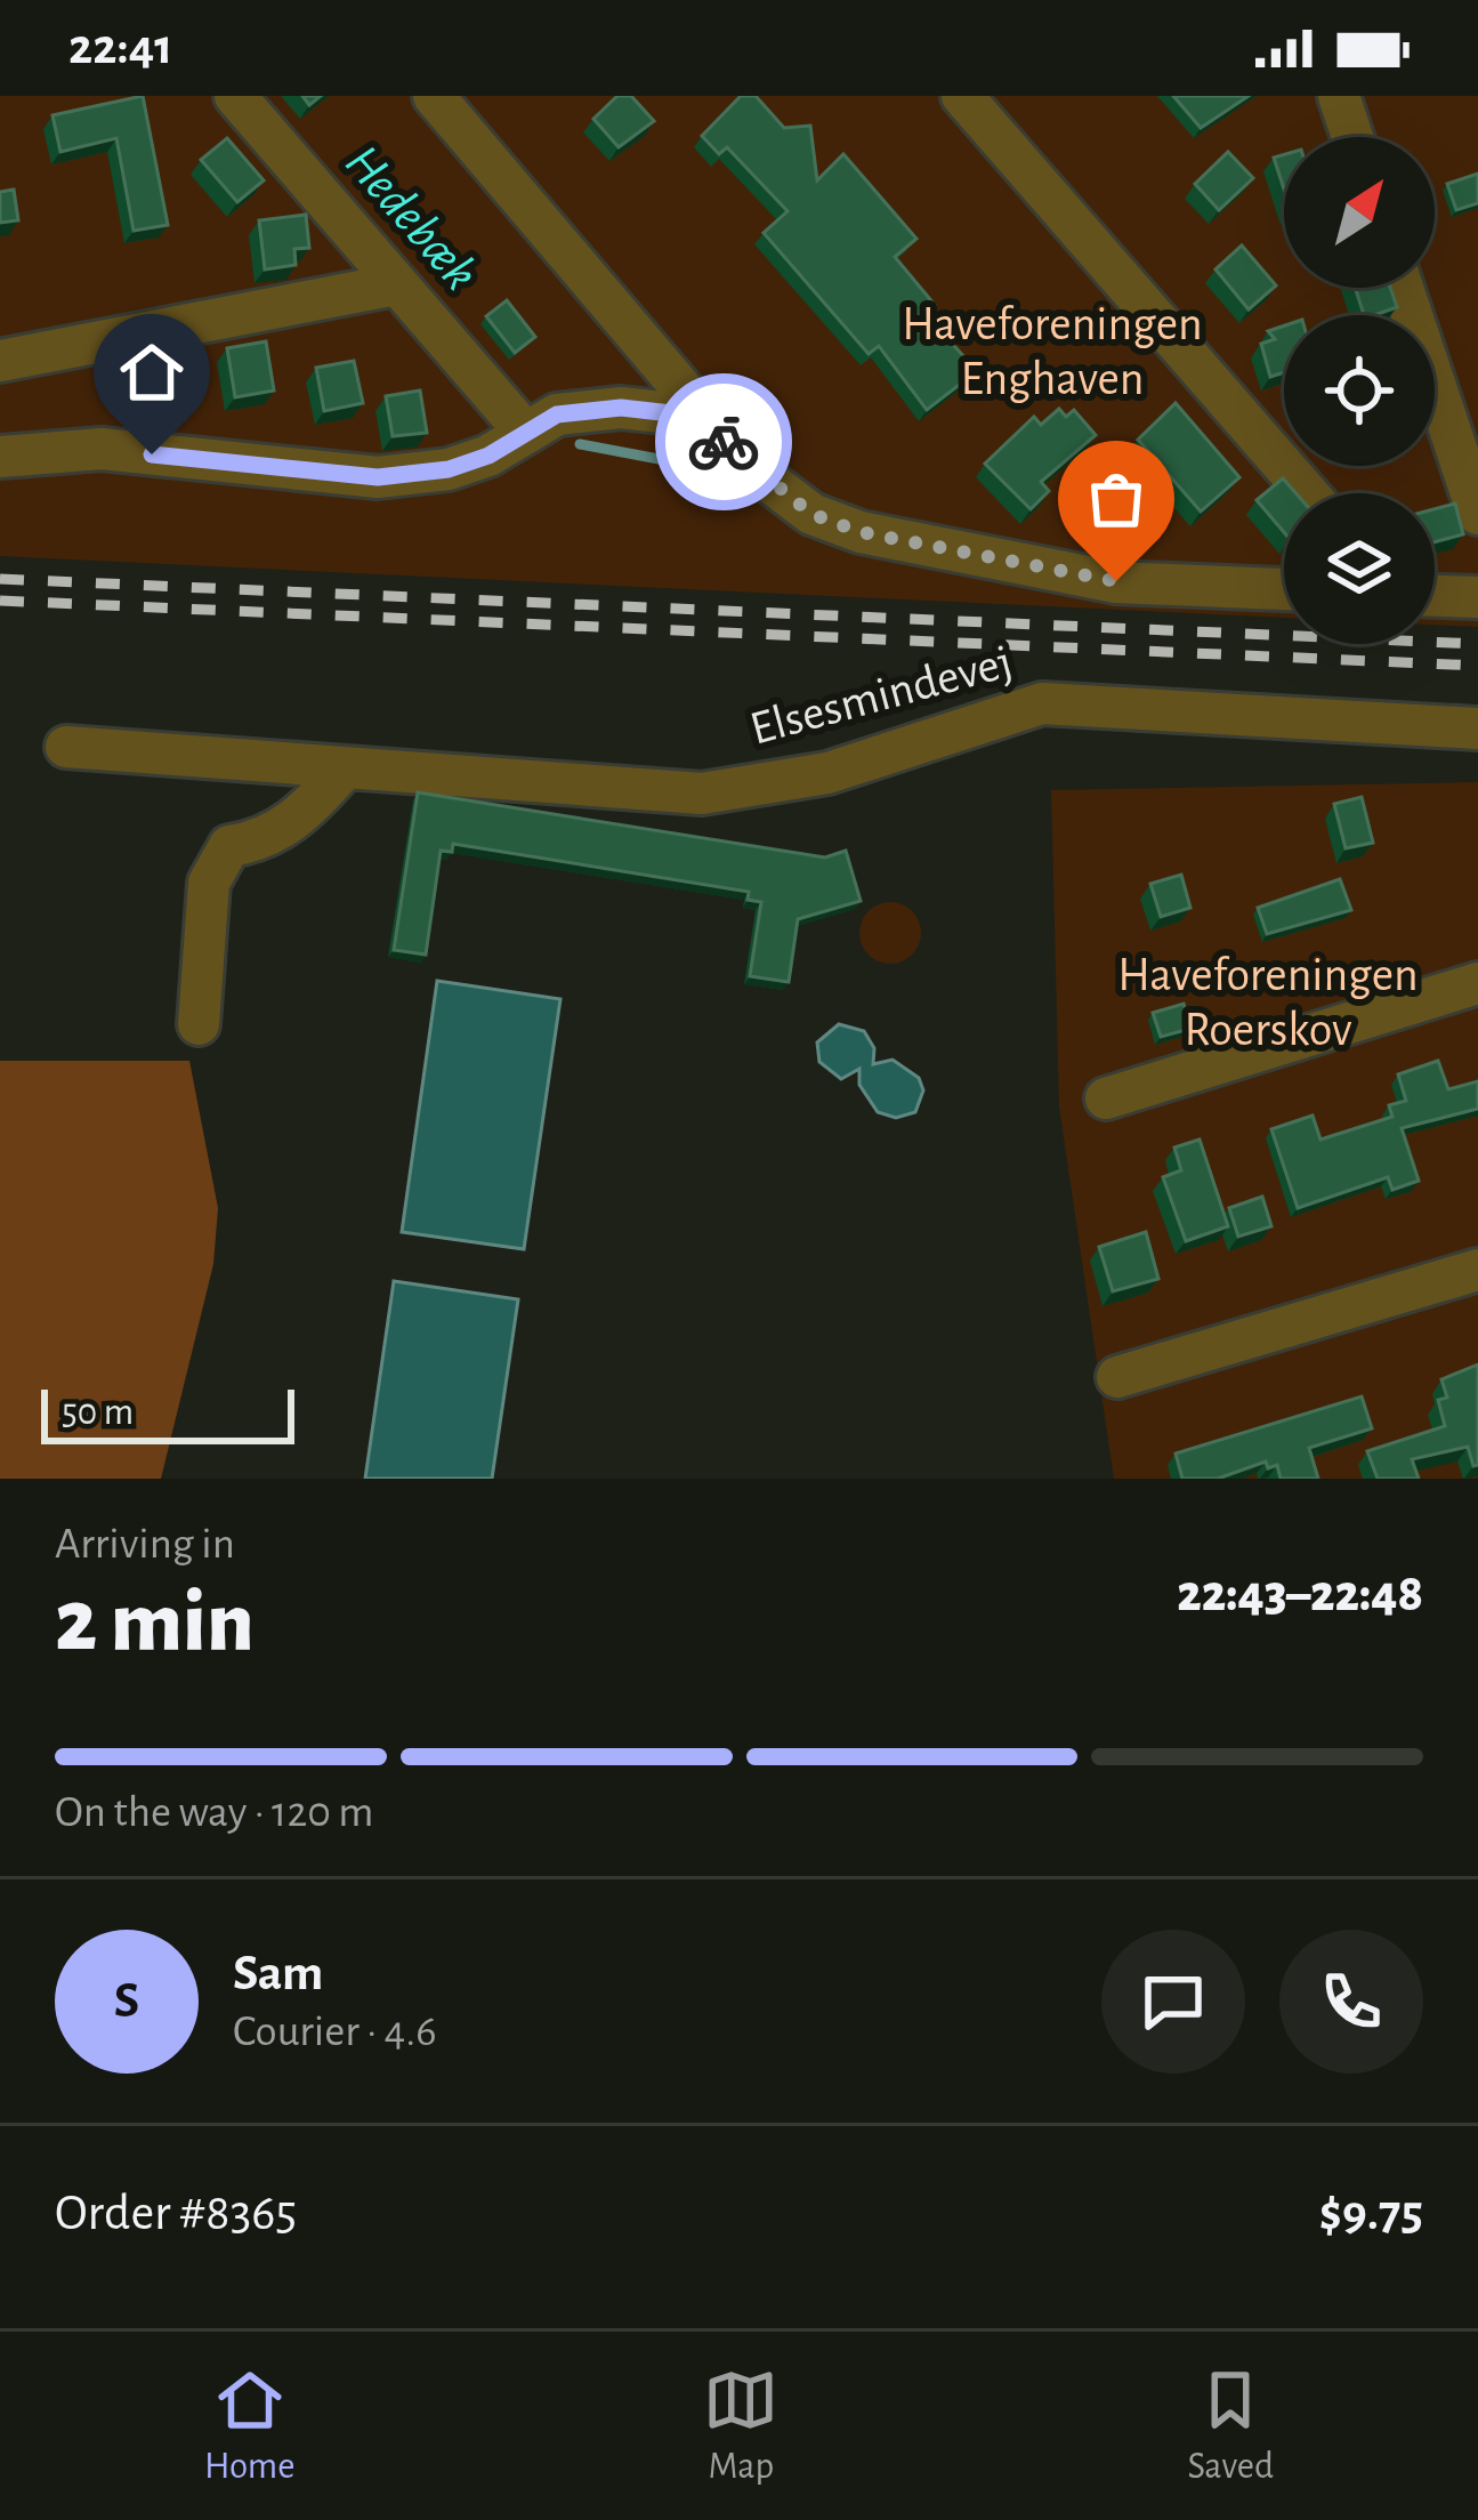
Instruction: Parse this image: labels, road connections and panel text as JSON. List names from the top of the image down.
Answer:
{
  "streets": {
    "street": ["Elsesmindevej"]
  },
  "water": ["Hedebæk"],
  "parks": ["Haveforeningen Enghaven", "Haveforeningen Roerskov"],
  "scale_bar": "50 m",
  "north": "top right",
  "page": {
    "status": "22:41",
    "scale": "50 m",
    "heading": ["2 min", "Arriving in", "22:43–22:48"],
    "panel": [
      "Sam",
      "Courier · 4.6",
      "Order #8365",
      "$9.75"
    ],
    "bar": "On the way · 120 m",
    "round": "S",
    "tabs": ["Home", "Map", "Saved"]
  }
}
